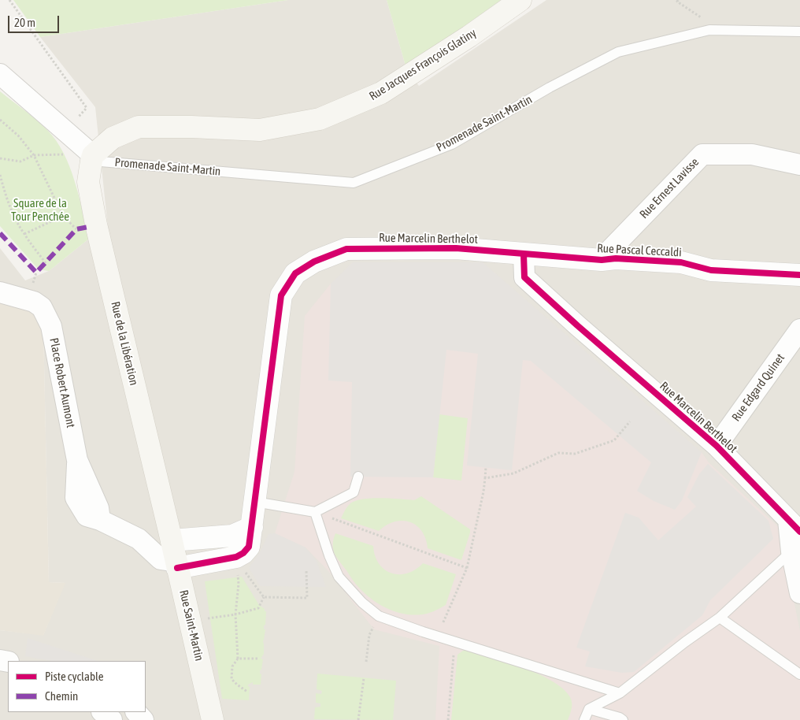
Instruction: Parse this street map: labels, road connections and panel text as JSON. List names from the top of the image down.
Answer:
{
  "streets": {
    "main road": ["Rue Jacques François Glatiny", "Rue de la Libération", "Rue Saint-Martin"],
    "street": [
      "Rue Ernest Lavisse",
      "Rue Marcelin Berthelot",
      "Rue Pascal Ceccaldi",
      "Place Robert Aumont",
      "Rue Edgard Quinet"
    ],
    "lane": ["Promenade Saint-Martin"]
  },
  "crossings": [
    ["Rue Jacques François Glatiny", "Promenade Saint-Martin"],
    ["Rue Jacques François Glatiny", "Rue de la Libération"],
    ["Promenade Saint-Martin", "Rue de la Libération"],
    ["Rue Ernest Lavisse", "Rue Pascal Ceccaldi"],
    ["Rue Marcelin Berthelot", "Rue Pascal Ceccaldi"],
    ["Rue Marcelin Berthelot", "Rue Edgard Quinet"],
    ["Rue de la Libération", "Rue Saint-Martin"]
  ],
  "parks": ["Square de la Tour Penchée"],
  "legend": ["Piste cyclable", "Chemin"],
  "scale_bar": "20 m"
}
